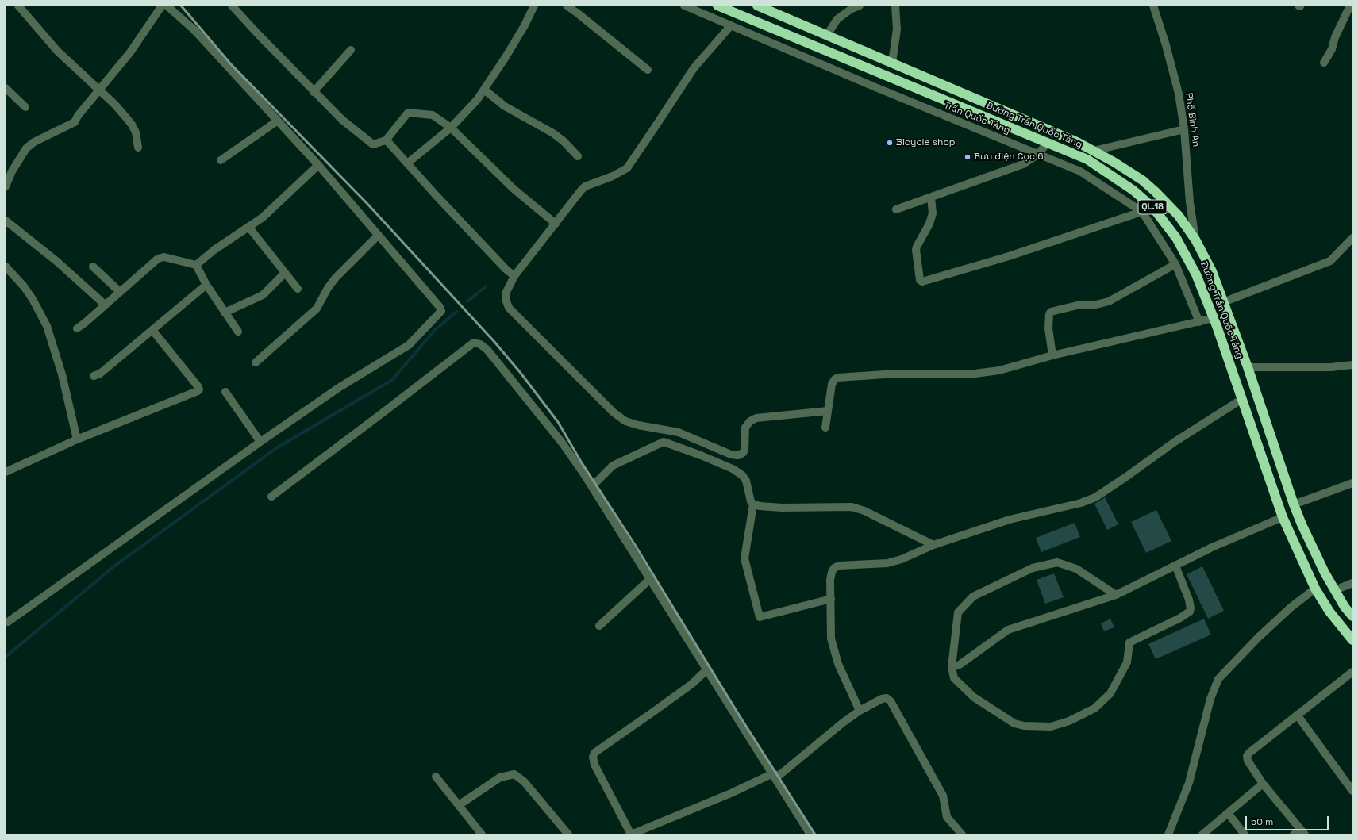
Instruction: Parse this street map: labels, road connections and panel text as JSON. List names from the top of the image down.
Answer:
{
  "streets": {
    "highway": ["Đường Trần Quốc Tảng", "QL.18"],
    "street": ["Trần Quốc Tảng", "Phố Bình An"]
  },
  "crossings": [
    ["Phố Bình An", "Đường Trần Quốc Tảng"]
  ],
  "places": ["Bicycle shop", "Bưu điện Cọc 6"],
  "scale_bar": "50 m"
}
